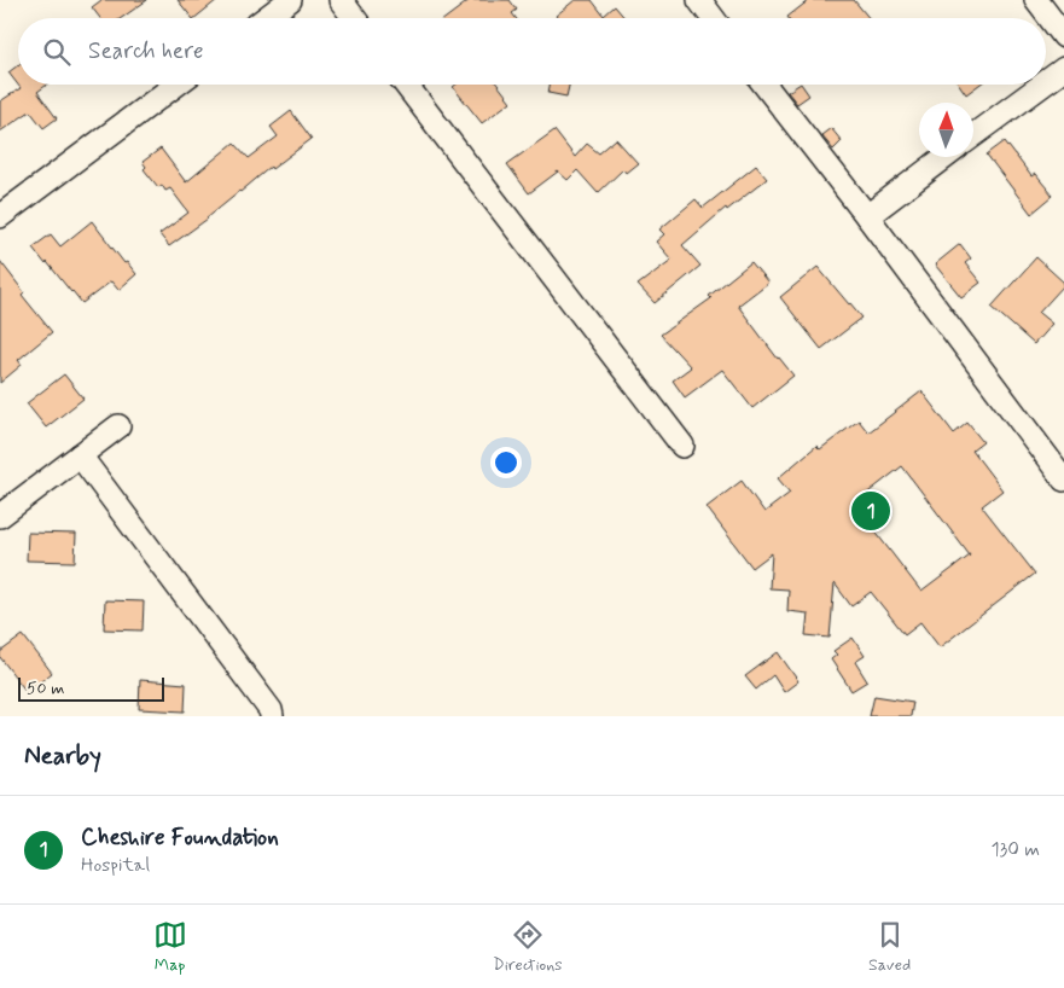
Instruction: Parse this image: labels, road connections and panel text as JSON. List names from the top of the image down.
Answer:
{
  "scale_bar": "50 m",
  "north": "top",
  "page": {
    "search": "Search here",
    "pins": "1",
    "scale": "50 m",
    "heading": "Nearby",
    "list": [
      {
        "mark": "1",
        "name": "Cheshire Foundation",
        "note": "Hospital",
        "value": "130 m"
      }
    ],
    "nav": ["Map", "Directions", "Saved"]
  }
}
